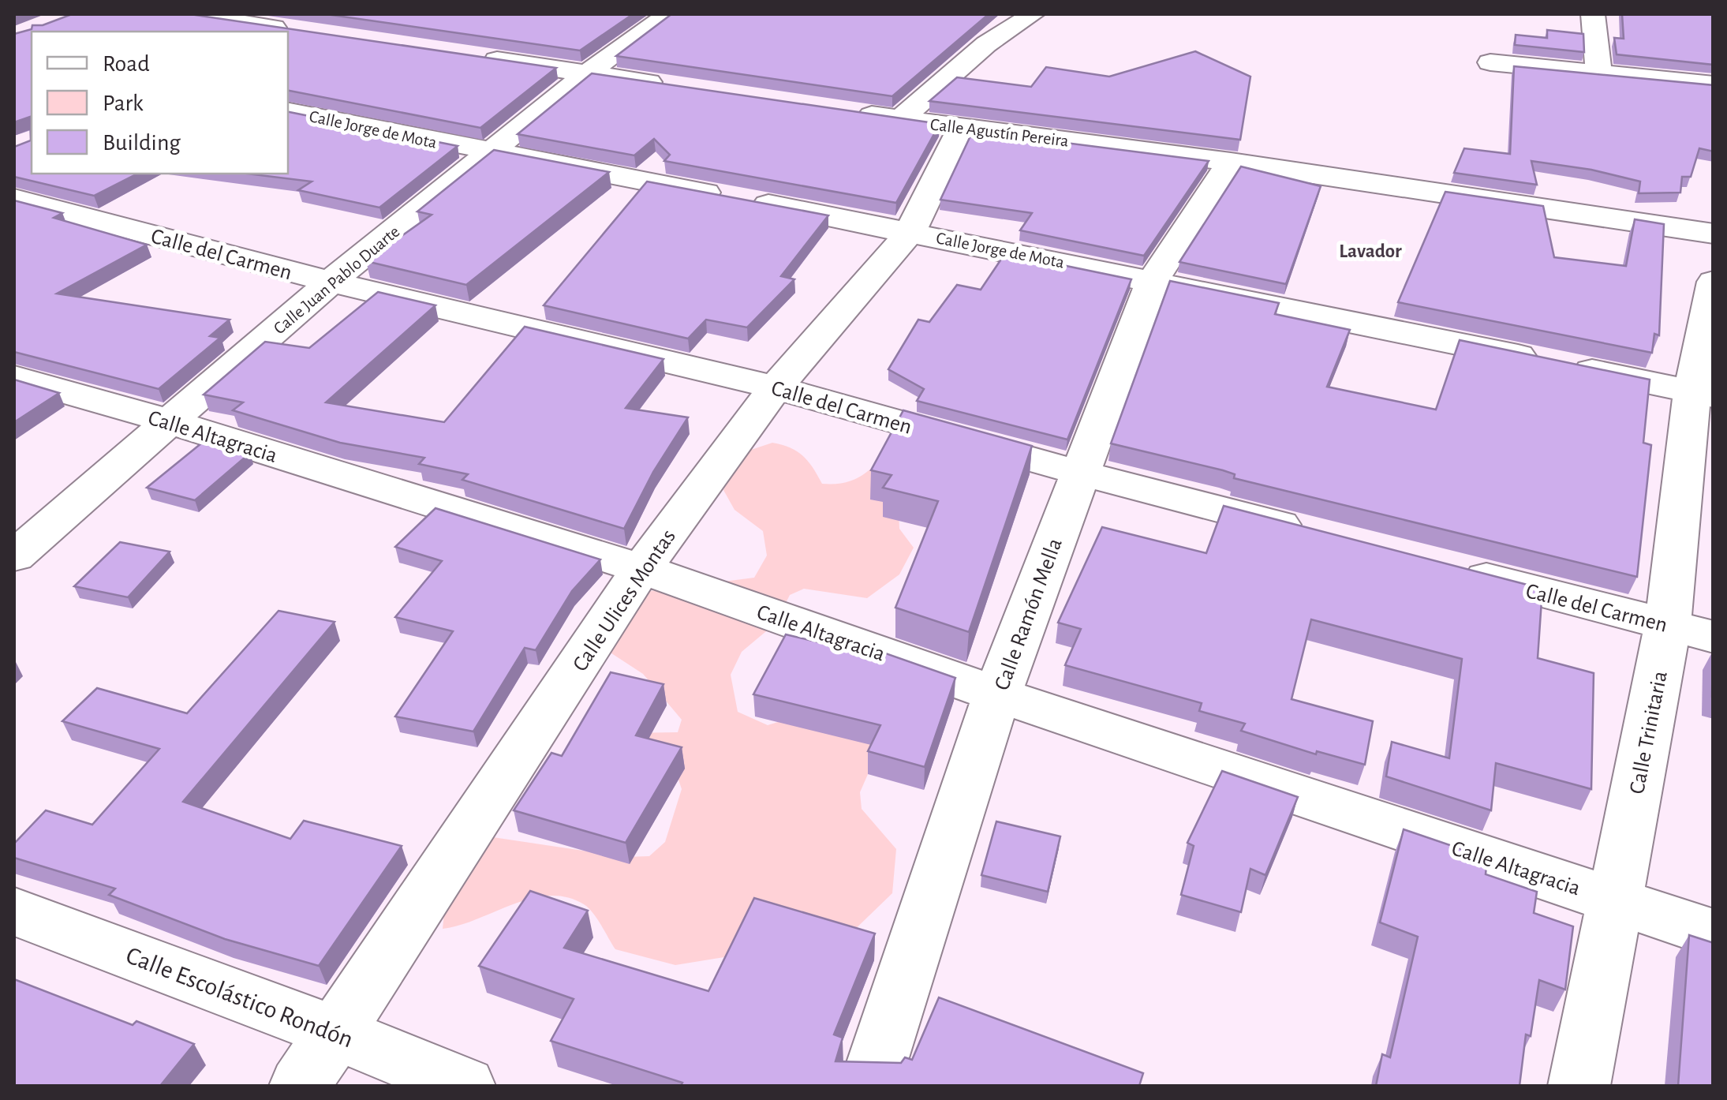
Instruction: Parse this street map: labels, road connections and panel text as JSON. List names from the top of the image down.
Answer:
{
  "streets": {
    "street": [
      "Calle Jorge de Mota",
      "Calle Agustín Pereira",
      "Calle del Carmen",
      "Calle Juan Pablo Duarte",
      "Calle Altagracia",
      "Calle Ulices Montas",
      "Calle Ramón Mella",
      "Calle Trinitaria",
      "Calle Escolástico Rondón"
    ]
  },
  "crossings": [
    ["Calle Jorge de Mota", "Calle Juan Pablo Duarte"],
    ["Calle Jorge de Mota", "Calle Ulices Montas"],
    ["Calle Jorge de Mota", "Calle Ramón Mella"],
    ["Calle Jorge de Mota", "Calle Trinitaria"],
    ["Calle Agustín Pereira", "Calle Ulices Montas"],
    ["Calle Agustín Pereira", "Calle Ramón Mella"],
    ["Calle del Carmen", "Calle Juan Pablo Duarte"],
    ["Calle del Carmen", "Calle Ulices Montas"],
    ["Calle del Carmen", "Calle Ramón Mella"],
    ["Calle del Carmen", "Calle Trinitaria"],
    ["Calle Juan Pablo Duarte", "Calle Altagracia"],
    ["Calle Altagracia", "Calle Ulices Montas"],
    ["Calle Altagracia", "Calle Ramón Mella"],
    ["Calle Altagracia", "Calle Trinitaria"],
    ["Calle Ulices Montas", "Calle Escolástico Rondón"]
  ],
  "districts": ["Lavador"],
  "legend": ["Road", "Park", "Building"]
}
